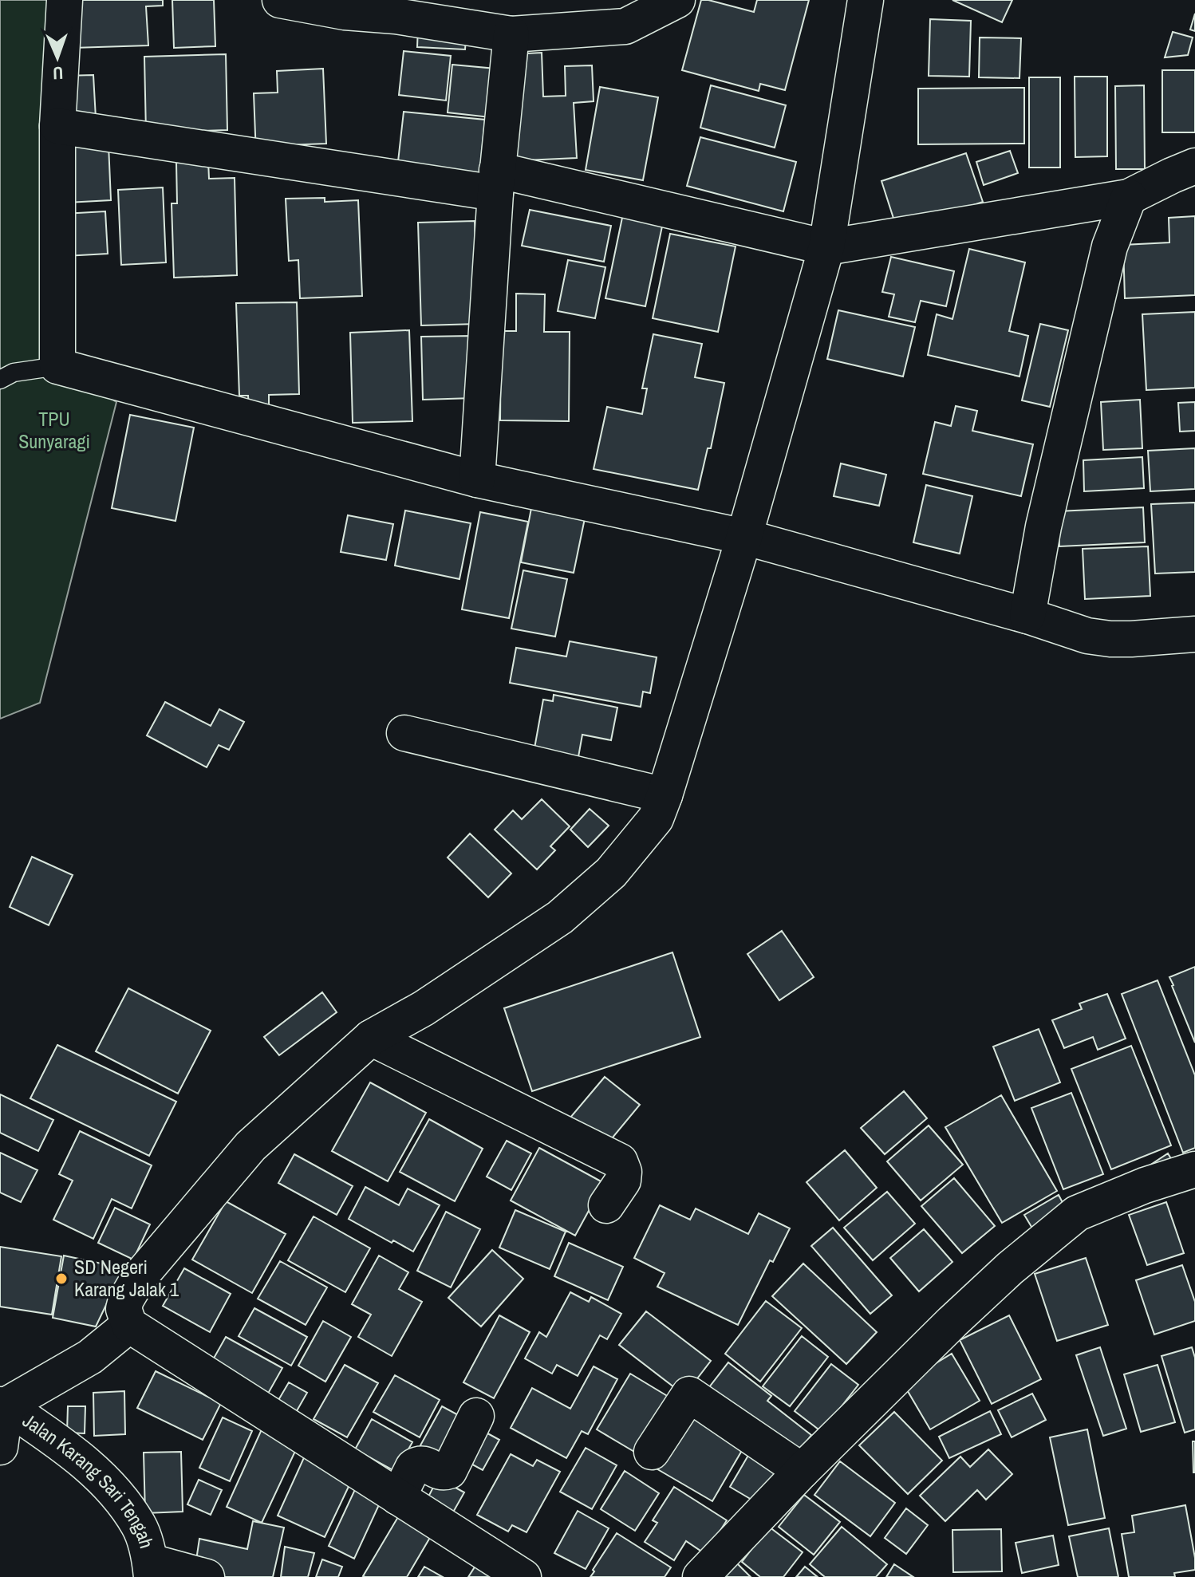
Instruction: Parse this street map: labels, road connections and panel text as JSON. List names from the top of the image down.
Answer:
{
  "streets": {
    "street": ["Jalan Karang Sari Tengah"]
  },
  "parks": ["TPU Sunyaragi"],
  "places": ["SD Negeri Karang Jalak 1"],
  "north": "bottom"
}
